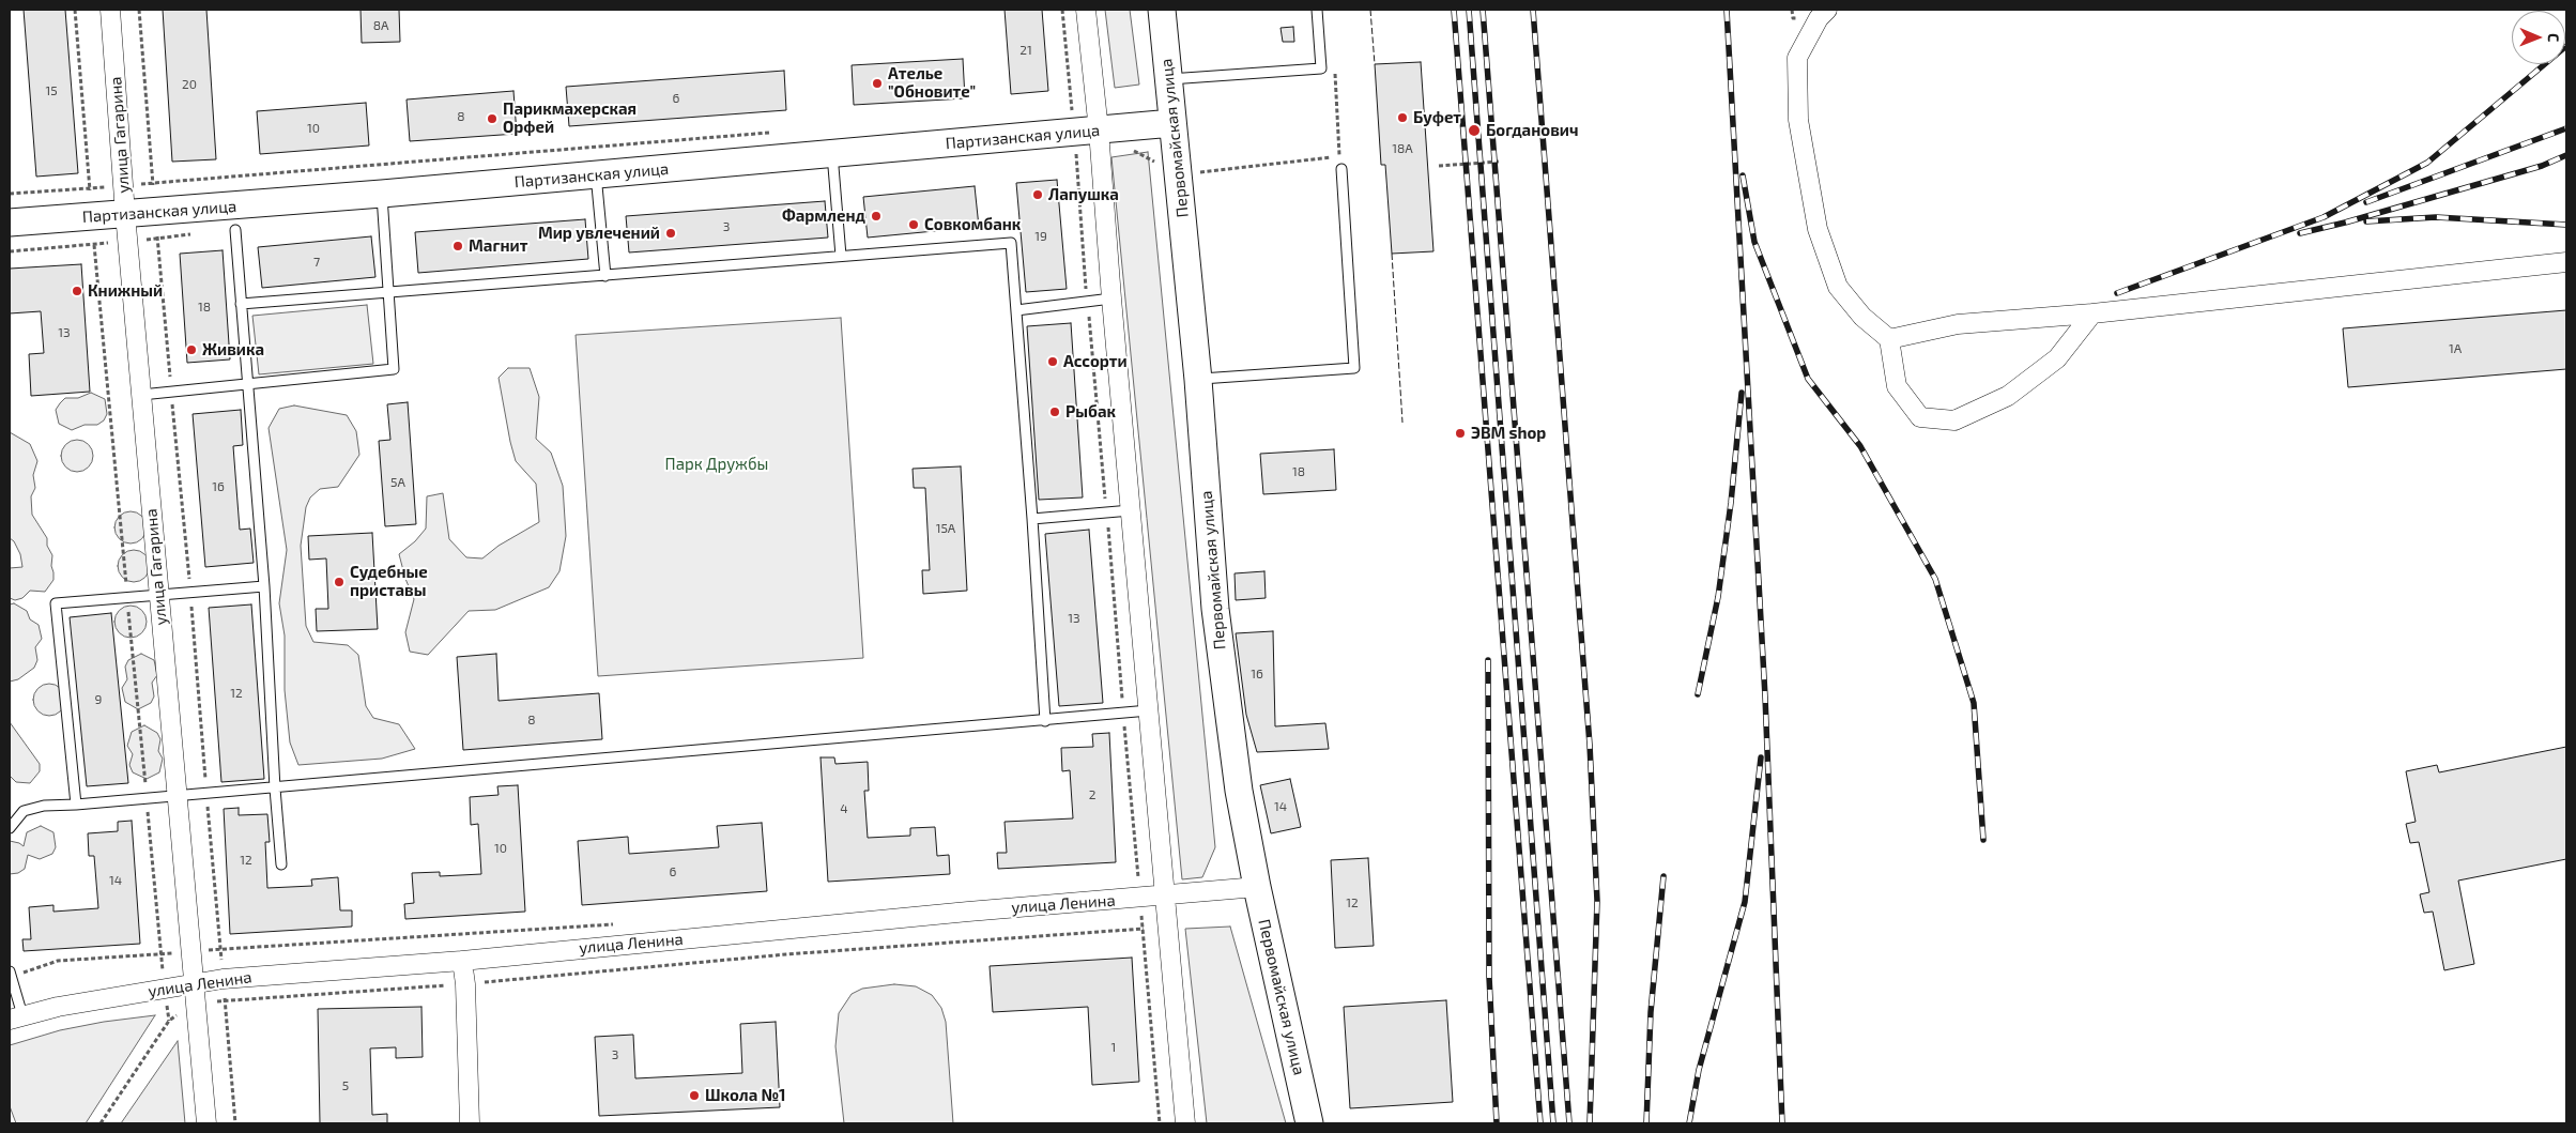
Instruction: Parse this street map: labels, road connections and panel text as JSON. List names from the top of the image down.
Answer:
{
  "streets": {
    "street": [
      "улица Гагарина",
      "Партизанская улица",
      "Первомайская улица",
      "улица Ленина"
    ]
  },
  "crossings": [
    ["улица Гагарина", "Партизанская улица"],
    ["улица Гагарина", "улица Ленина"],
    ["Партизанская улица", "Первомайская улица"],
    ["Первомайская улица", "улица Ленина"]
  ],
  "parks": ["Парк Дружбы"],
  "places": [
    "Ателье \"Обновите\"",
    "Буфет",
    "Парикмахерская Орфей",
    "Богданович",
    "Лапушка",
    "Фармленд",
    "Совкомбанк",
    "Мир увлечений",
    "Магнит",
    "Книжный",
    "Живика",
    "Ассорти",
    "Рыбак",
    "ЭВМ shop",
    "Судебные приставы",
    "Школа №1"
  ],
  "house_numbers": [
    "8А",
    "21",
    "20",
    "15",
    "6",
    "8",
    "10",
    "18А",
    "3",
    "19",
    "7",
    "18",
    "13",
    "1А",
    "18",
    "5А",
    "16",
    "15А",
    "13",
    "16",
    "12",
    "9",
    "8",
    "2",
    "14",
    "4",
    "10",
    "12",
    "6",
    "14",
    "12",
    "1",
    "3",
    "5"
  ],
  "north": "right"
}
